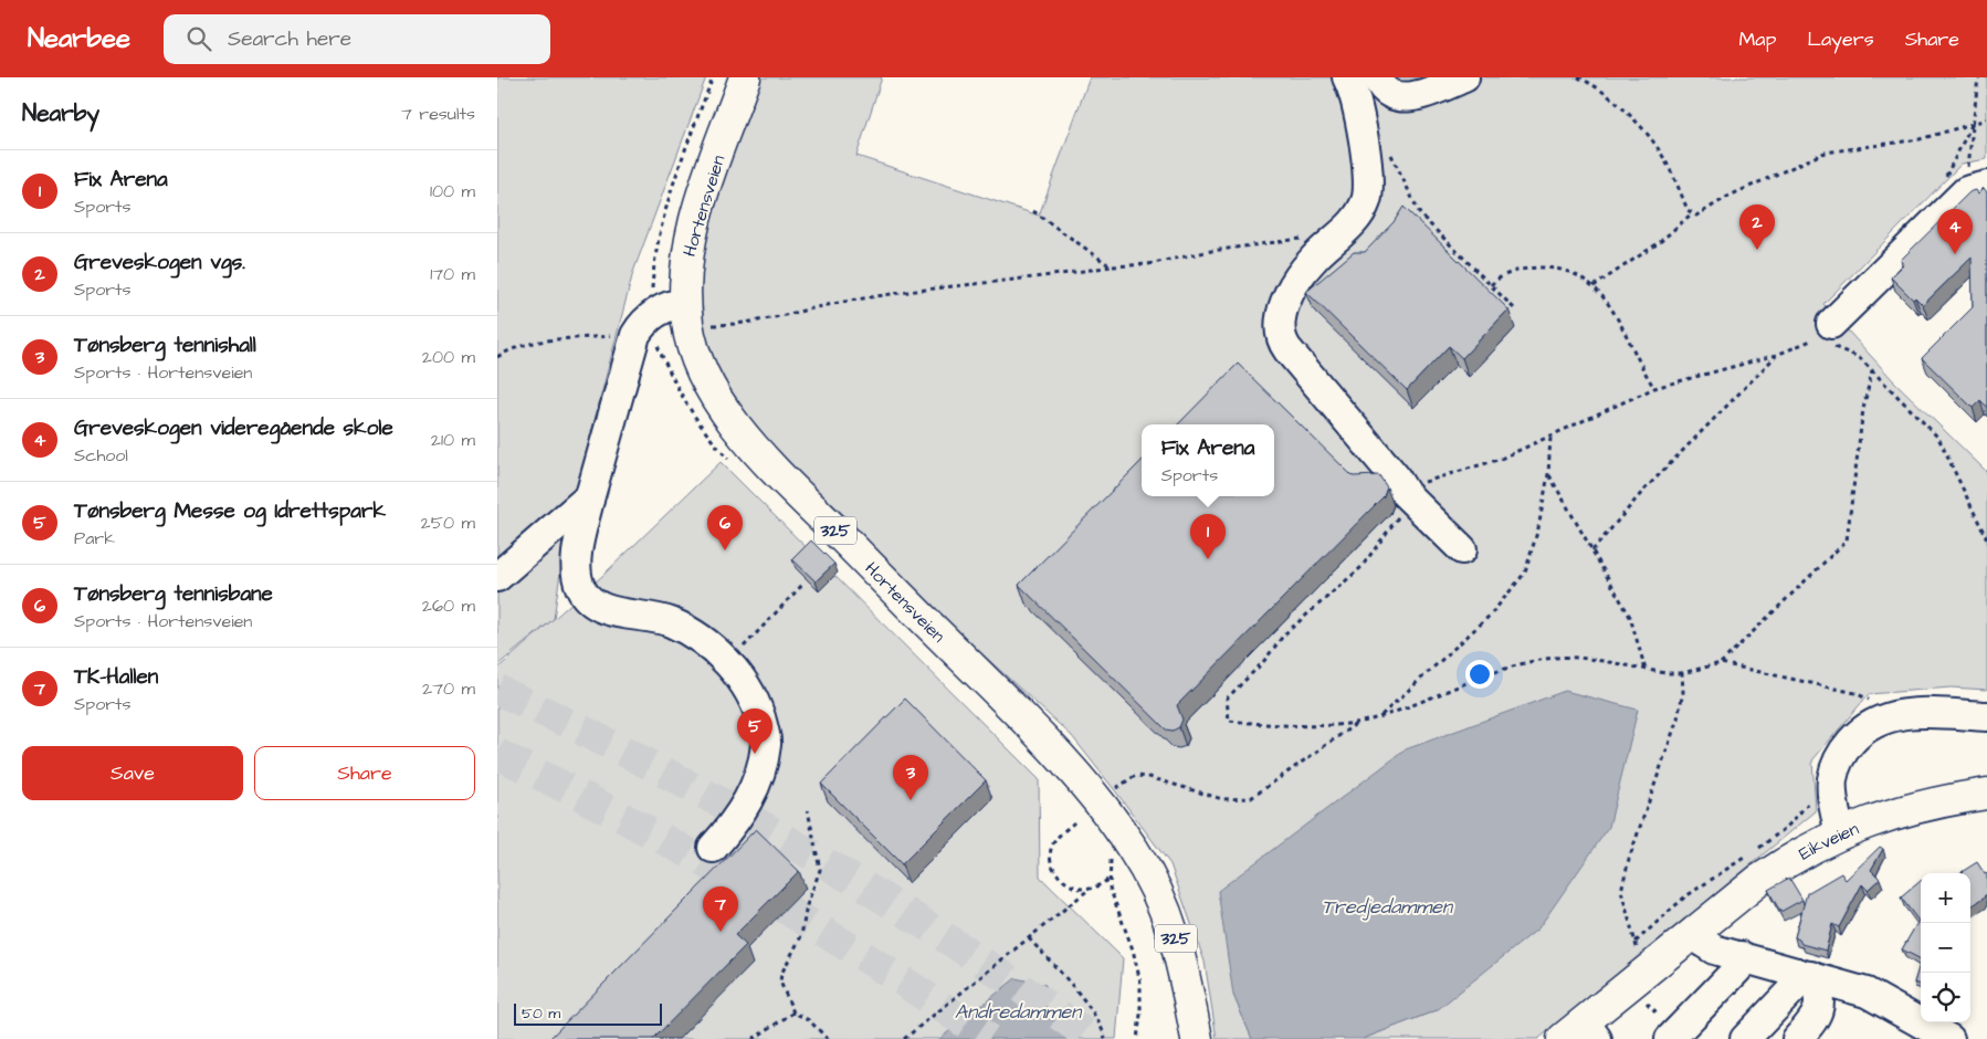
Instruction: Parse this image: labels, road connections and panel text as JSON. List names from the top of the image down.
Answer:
{
  "streets": {
    "main road": ["Hortensveien", "325", "Eikveien"]
  },
  "water": ["Tredjedammen", "Andredammen"],
  "scale_bar": "50 m",
  "page": {
    "header": "Nearbee",
    "search": "Search here",
    "nav": ["Map", "Layers", "Share"],
    "heading": ["Nearby", "7 results"],
    "list": [
      {
        "mark": "1",
        "name": "Fix Arena",
        "note": "Sports",
        "value": "100 m"
      },
      {
        "mark": "2",
        "name": "Greveskogen vgs.",
        "note": "Sports",
        "value": "170 m"
      },
      {
        "mark": "3",
        "name": "Tønsberg tennishall",
        "note": "Sports · Hortensveien",
        "value": "200 m"
      },
      {
        "mark": "4",
        "name": "Greveskogen videregående skole",
        "note": "School",
        "value": "210 m"
      },
      {
        "mark": "5",
        "name": "Tønsberg Messe og Idrettspark",
        "note": "Park",
        "value": "250 m"
      },
      {
        "mark": "6",
        "name": "Tønsberg tennisbane",
        "note": "Sports · Hortensveien",
        "value": "260 m"
      },
      {
        "mark": "7",
        "name": "TK-Hallen",
        "note": "Sports",
        "value": "270 m"
      }
    ],
    "pins": [
      "2",
      "4",
      "6",
      "1",
      "5",
      "3",
      "7"
    ],
    "popup": ["Fix Arena", "Sports"],
    "buttons": ["Save", "Share"],
    "map_buttons": ["+", "−"],
    "scale": "50 m"
  }
}
